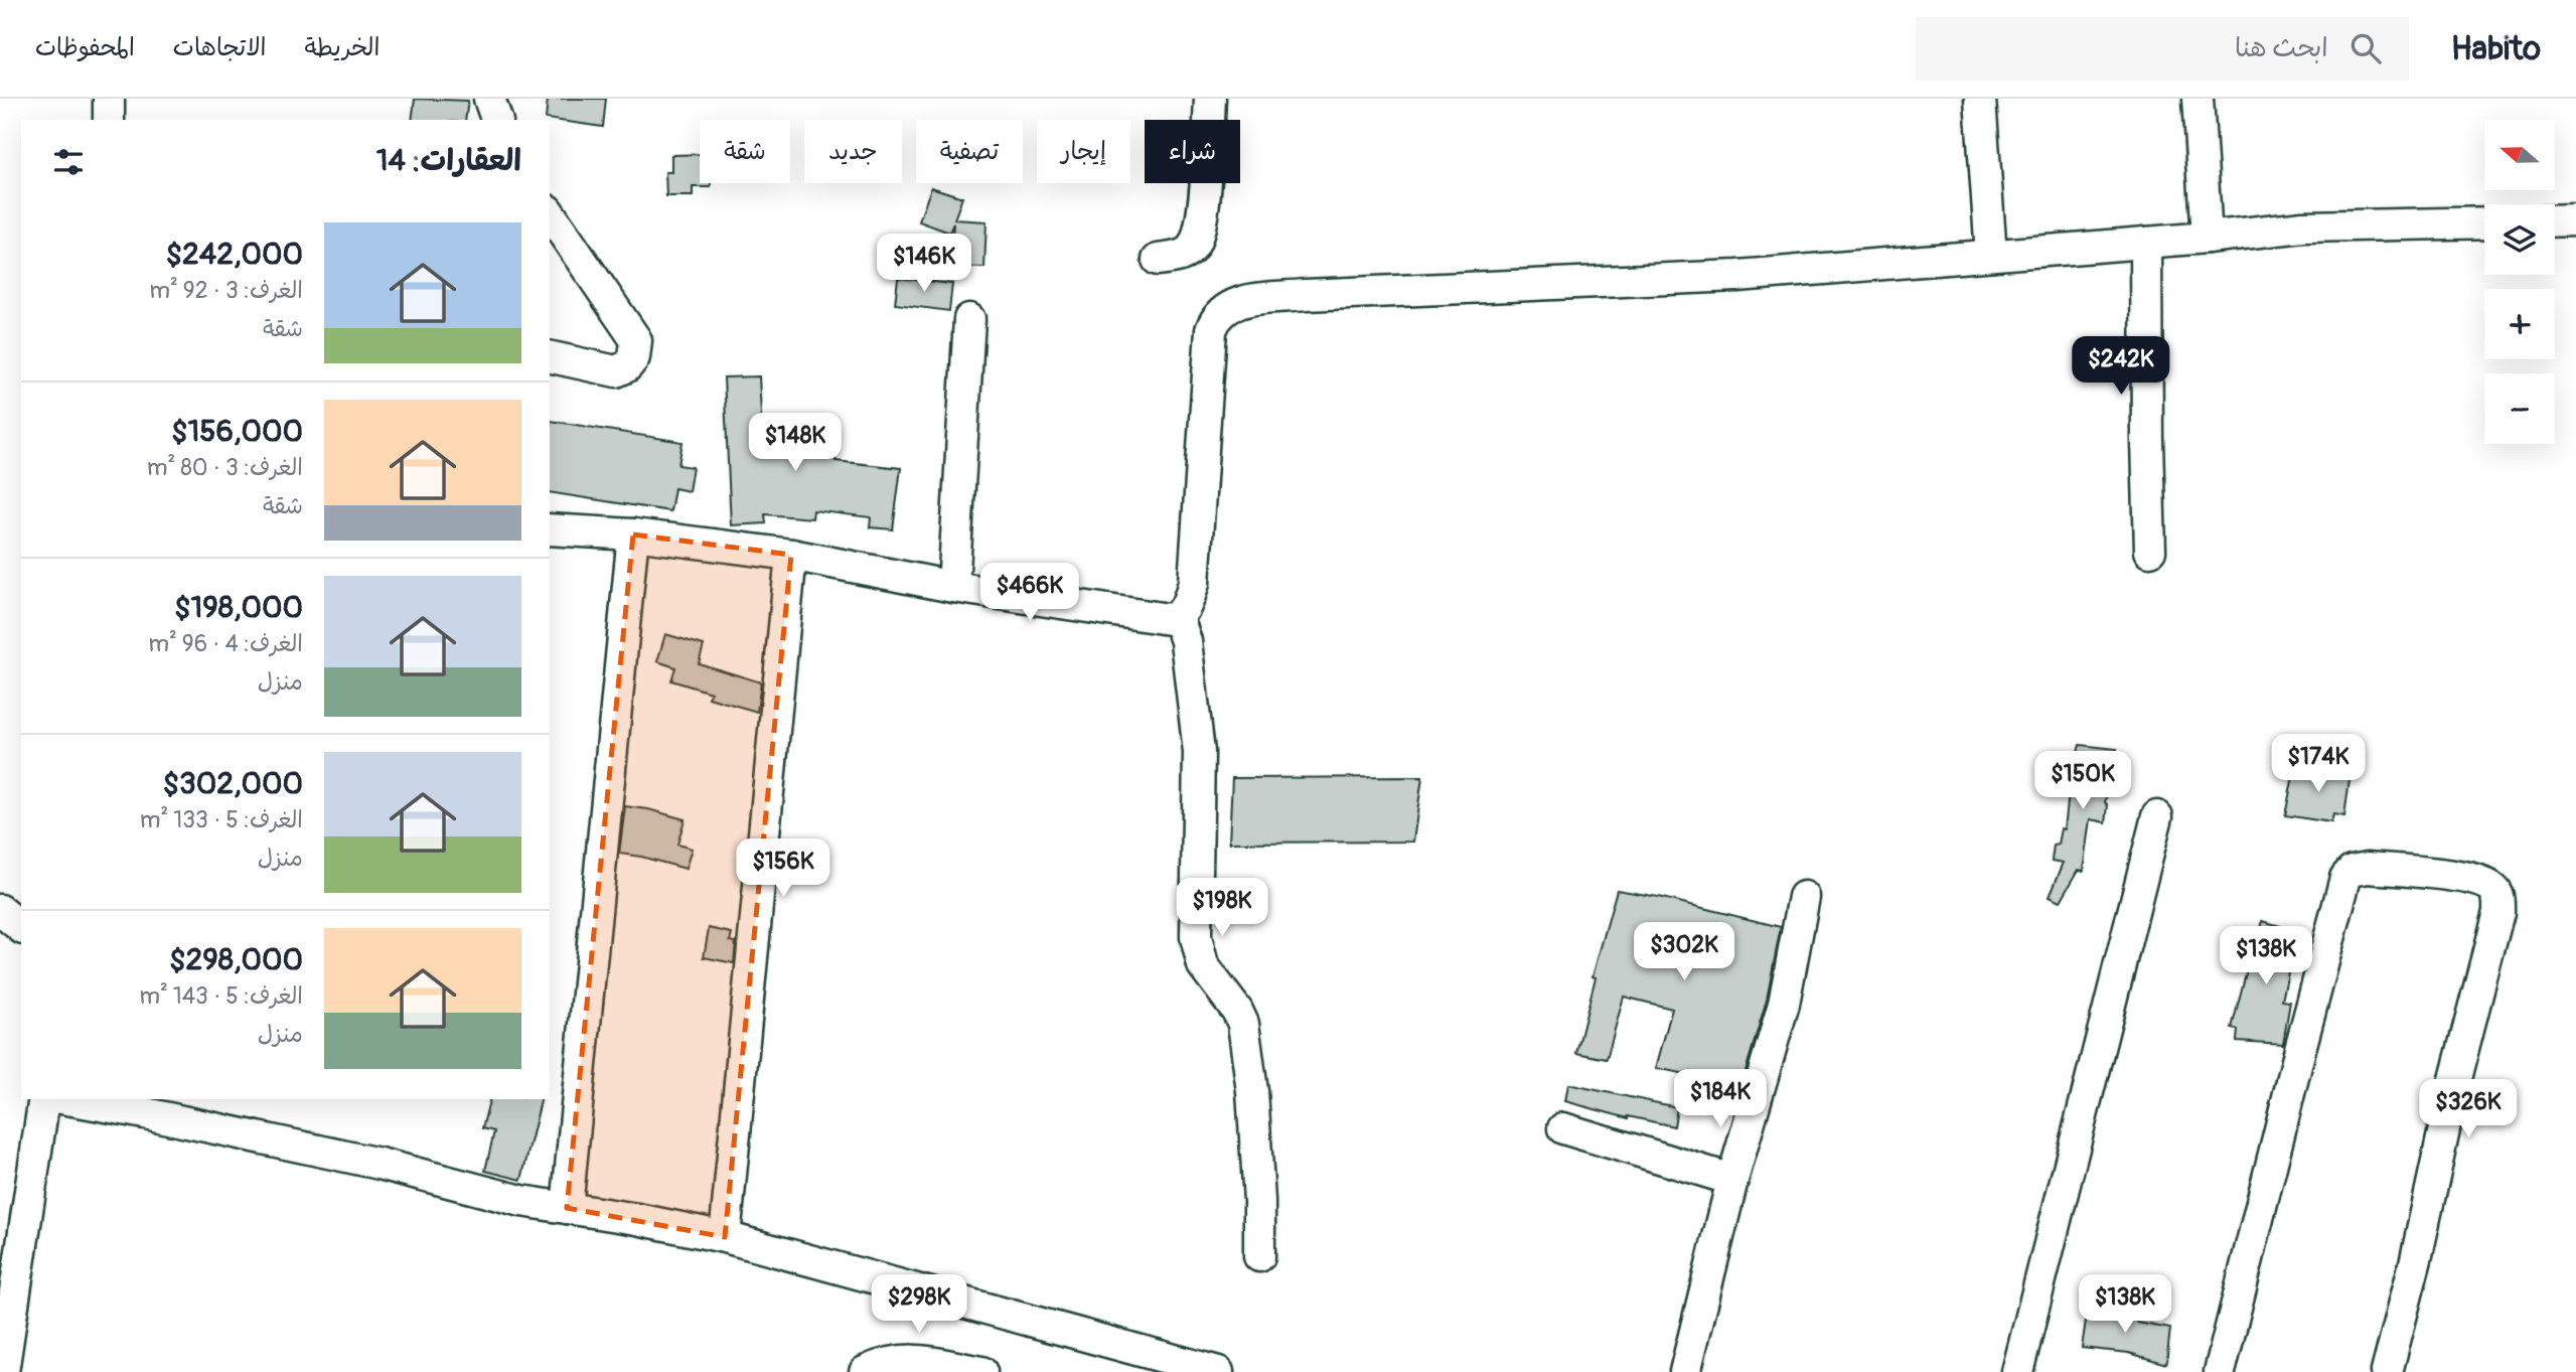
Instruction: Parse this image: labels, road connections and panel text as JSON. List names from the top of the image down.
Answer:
{
  "north": "left",
  "page": {
    "header": "Habito",
    "search": "ابحث هنا",
    "nav": ["الخريطة", "الاتجاهات", "المحفوظات"],
    "map_buttons": ["+", "−"],
    "chip": [
      "شراء",
      "إيجار",
      "تصفية",
      "جديد",
      "شقة"
    ],
    "heading": "العقارات: 14",
    "list": [
      {
        "name": "$242,000",
        "note": "الغرف: 3 · 92 m² · شقة"
      },
      {
        "name": "$156,000",
        "note": "الغرف: 3 · 80 m² · شقة"
      },
      {
        "name": "$198,000",
        "note": "الغرف: 4 · 96 m² · منزل"
      },
      {
        "name": "$302,000",
        "note": "الغرف: 5 · 133 m² · منزل"
      },
      {
        "name": "$298,000",
        "note": "الغرف: 5 · 143 m² · منزل"
      }
    ],
    "price": [
      "$146K",
      "$242K",
      "$148K",
      "$466K",
      "$174K",
      "$150K",
      "$156K",
      "$198K",
      "$302K",
      "$138K",
      "$184K",
      "$326K",
      "$298K",
      "$138K"
    ]
  }
}
